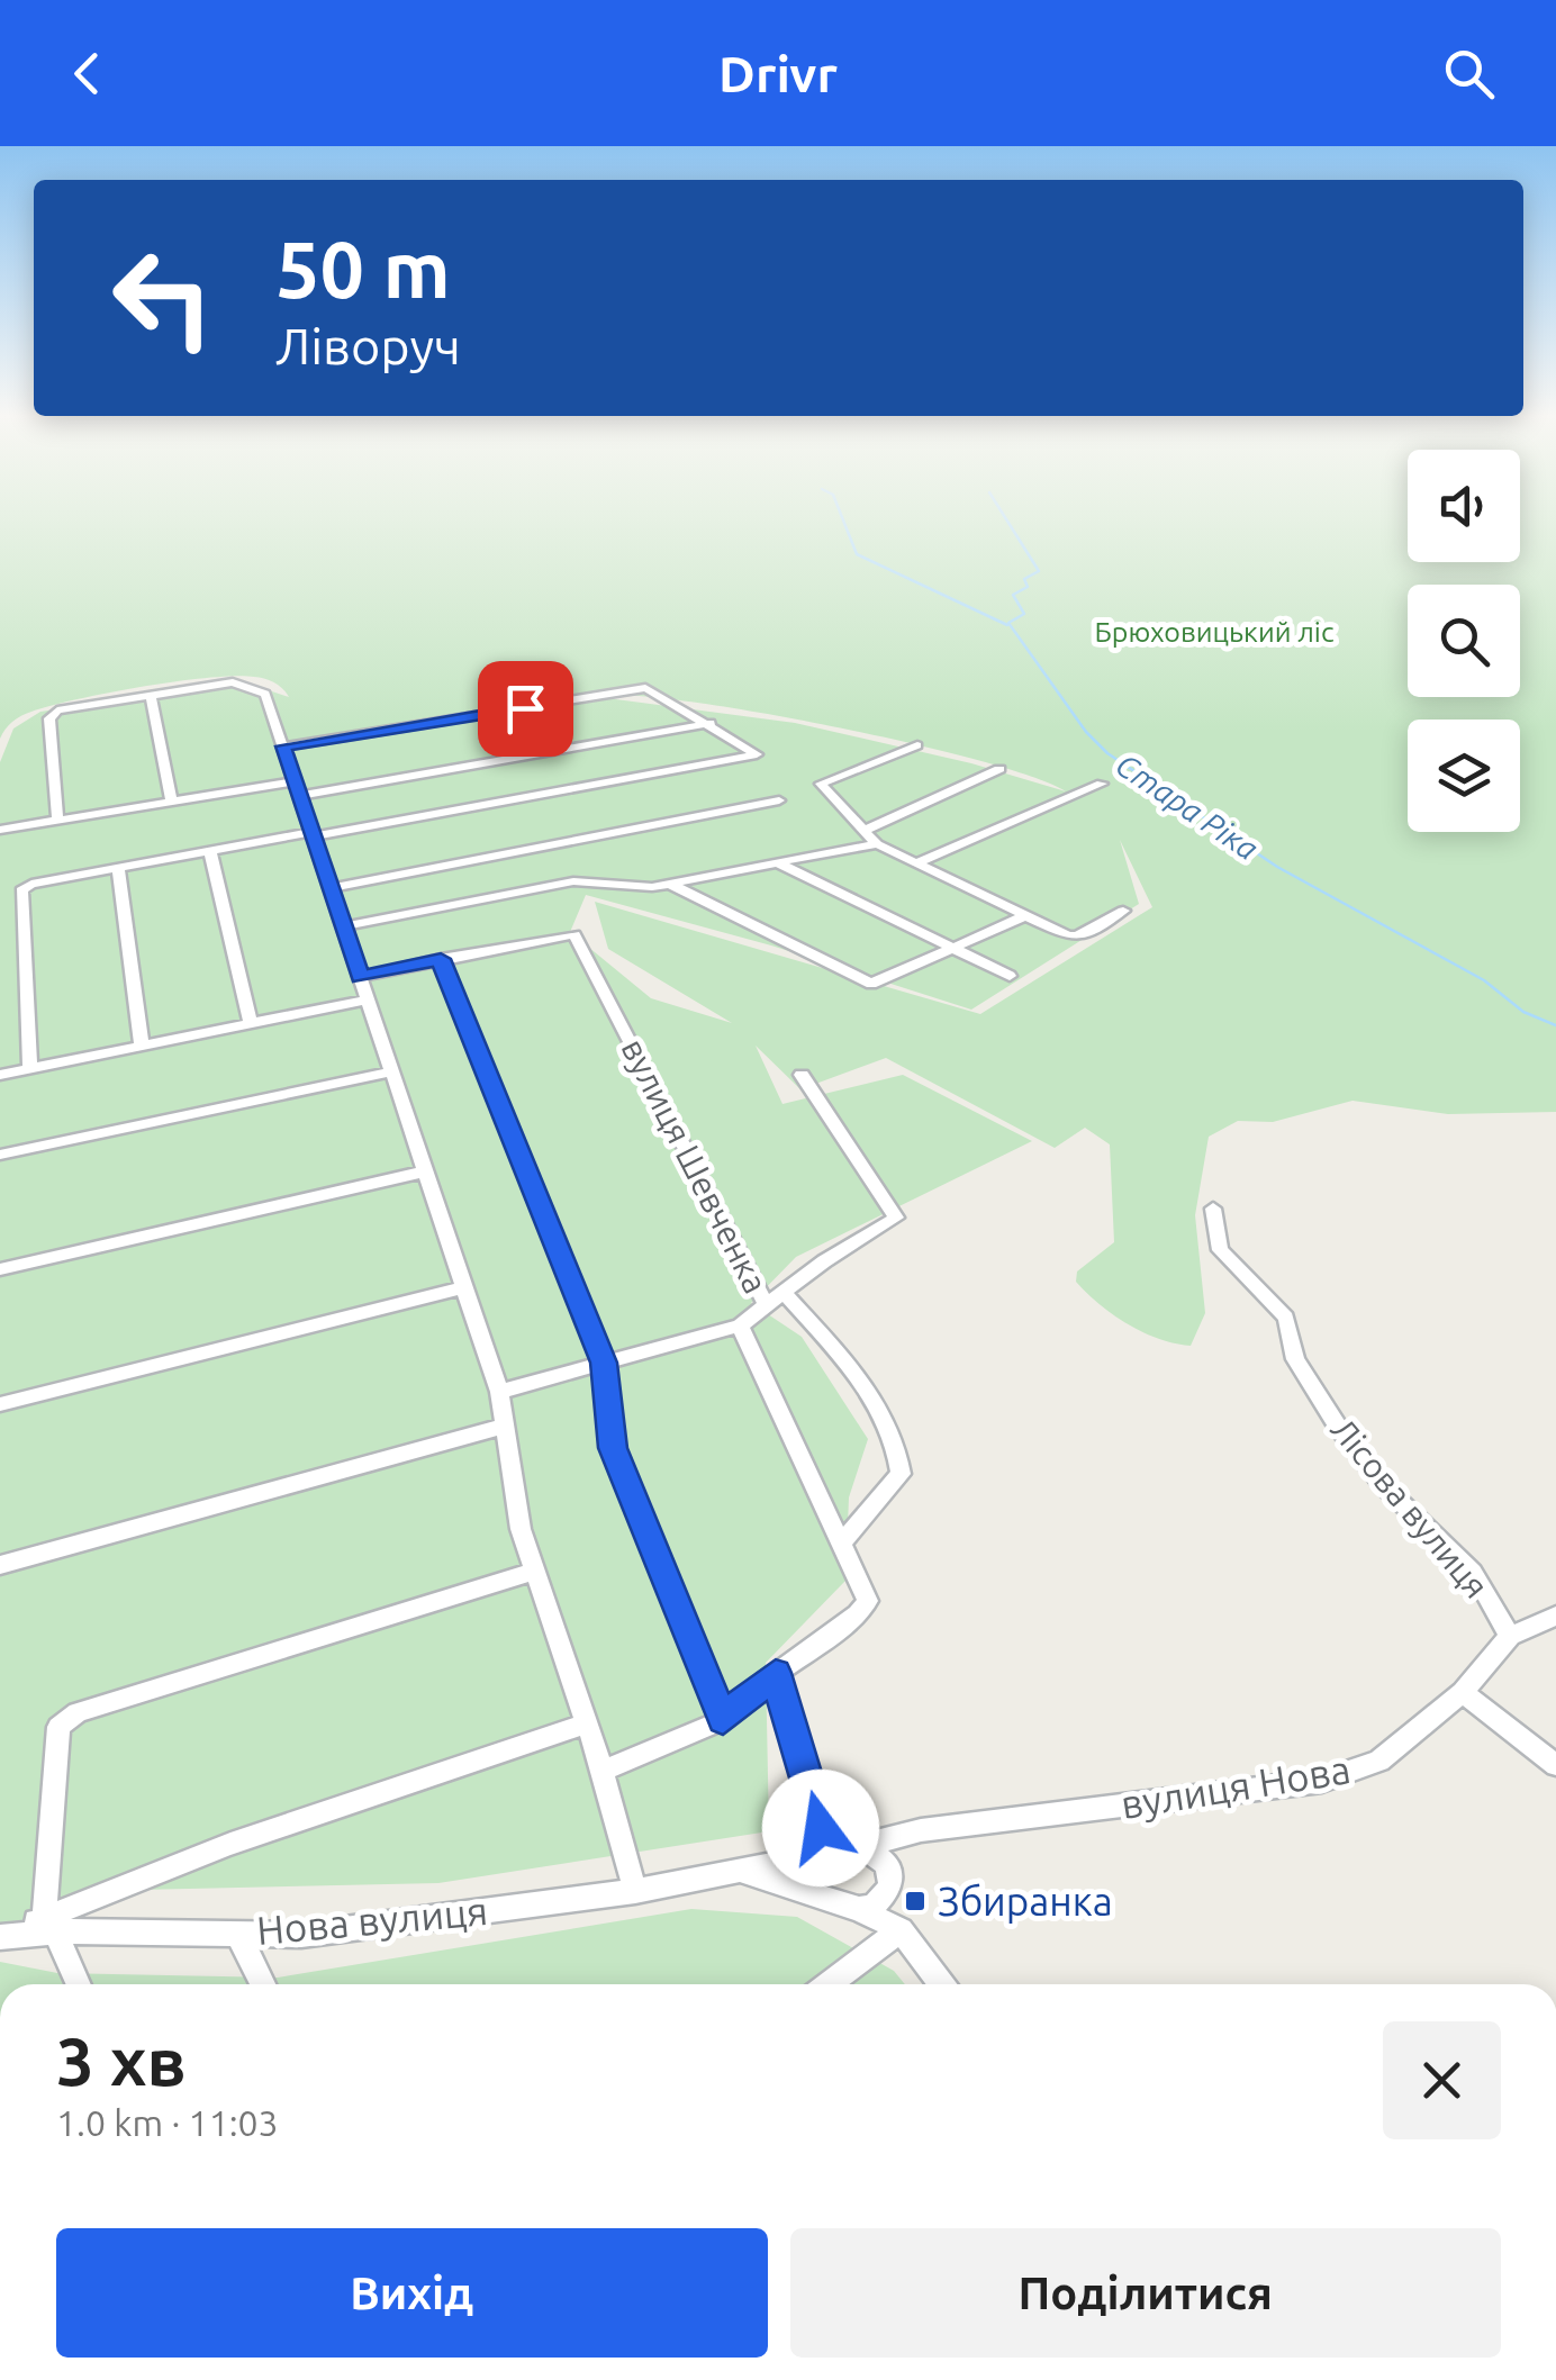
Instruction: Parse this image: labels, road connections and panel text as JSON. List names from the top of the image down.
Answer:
{
  "streets": {
    "street": [
      "вулиця Шевченка",
      "Лісова вулиця",
      "вулиця Нова",
      "Нова вулиця"
    ]
  },
  "crossings": [
    ["Лісова вулиця", "вулиця Нова"],
    ["вулиця Нова", "Нова вулиця"]
  ],
  "water": ["Стара Ріка"],
  "parks": ["Брюховицький ліс"],
  "places": {
    "transit": ["Збиранка"]
  },
  "page": {
    "header": "Drivr",
    "turn": ["50 m", "Ліворуч"],
    "heading": ["3 хв", "1.0 km · 11:03"],
    "buttons": ["Вихід", "Поділитися"]
  }
}
